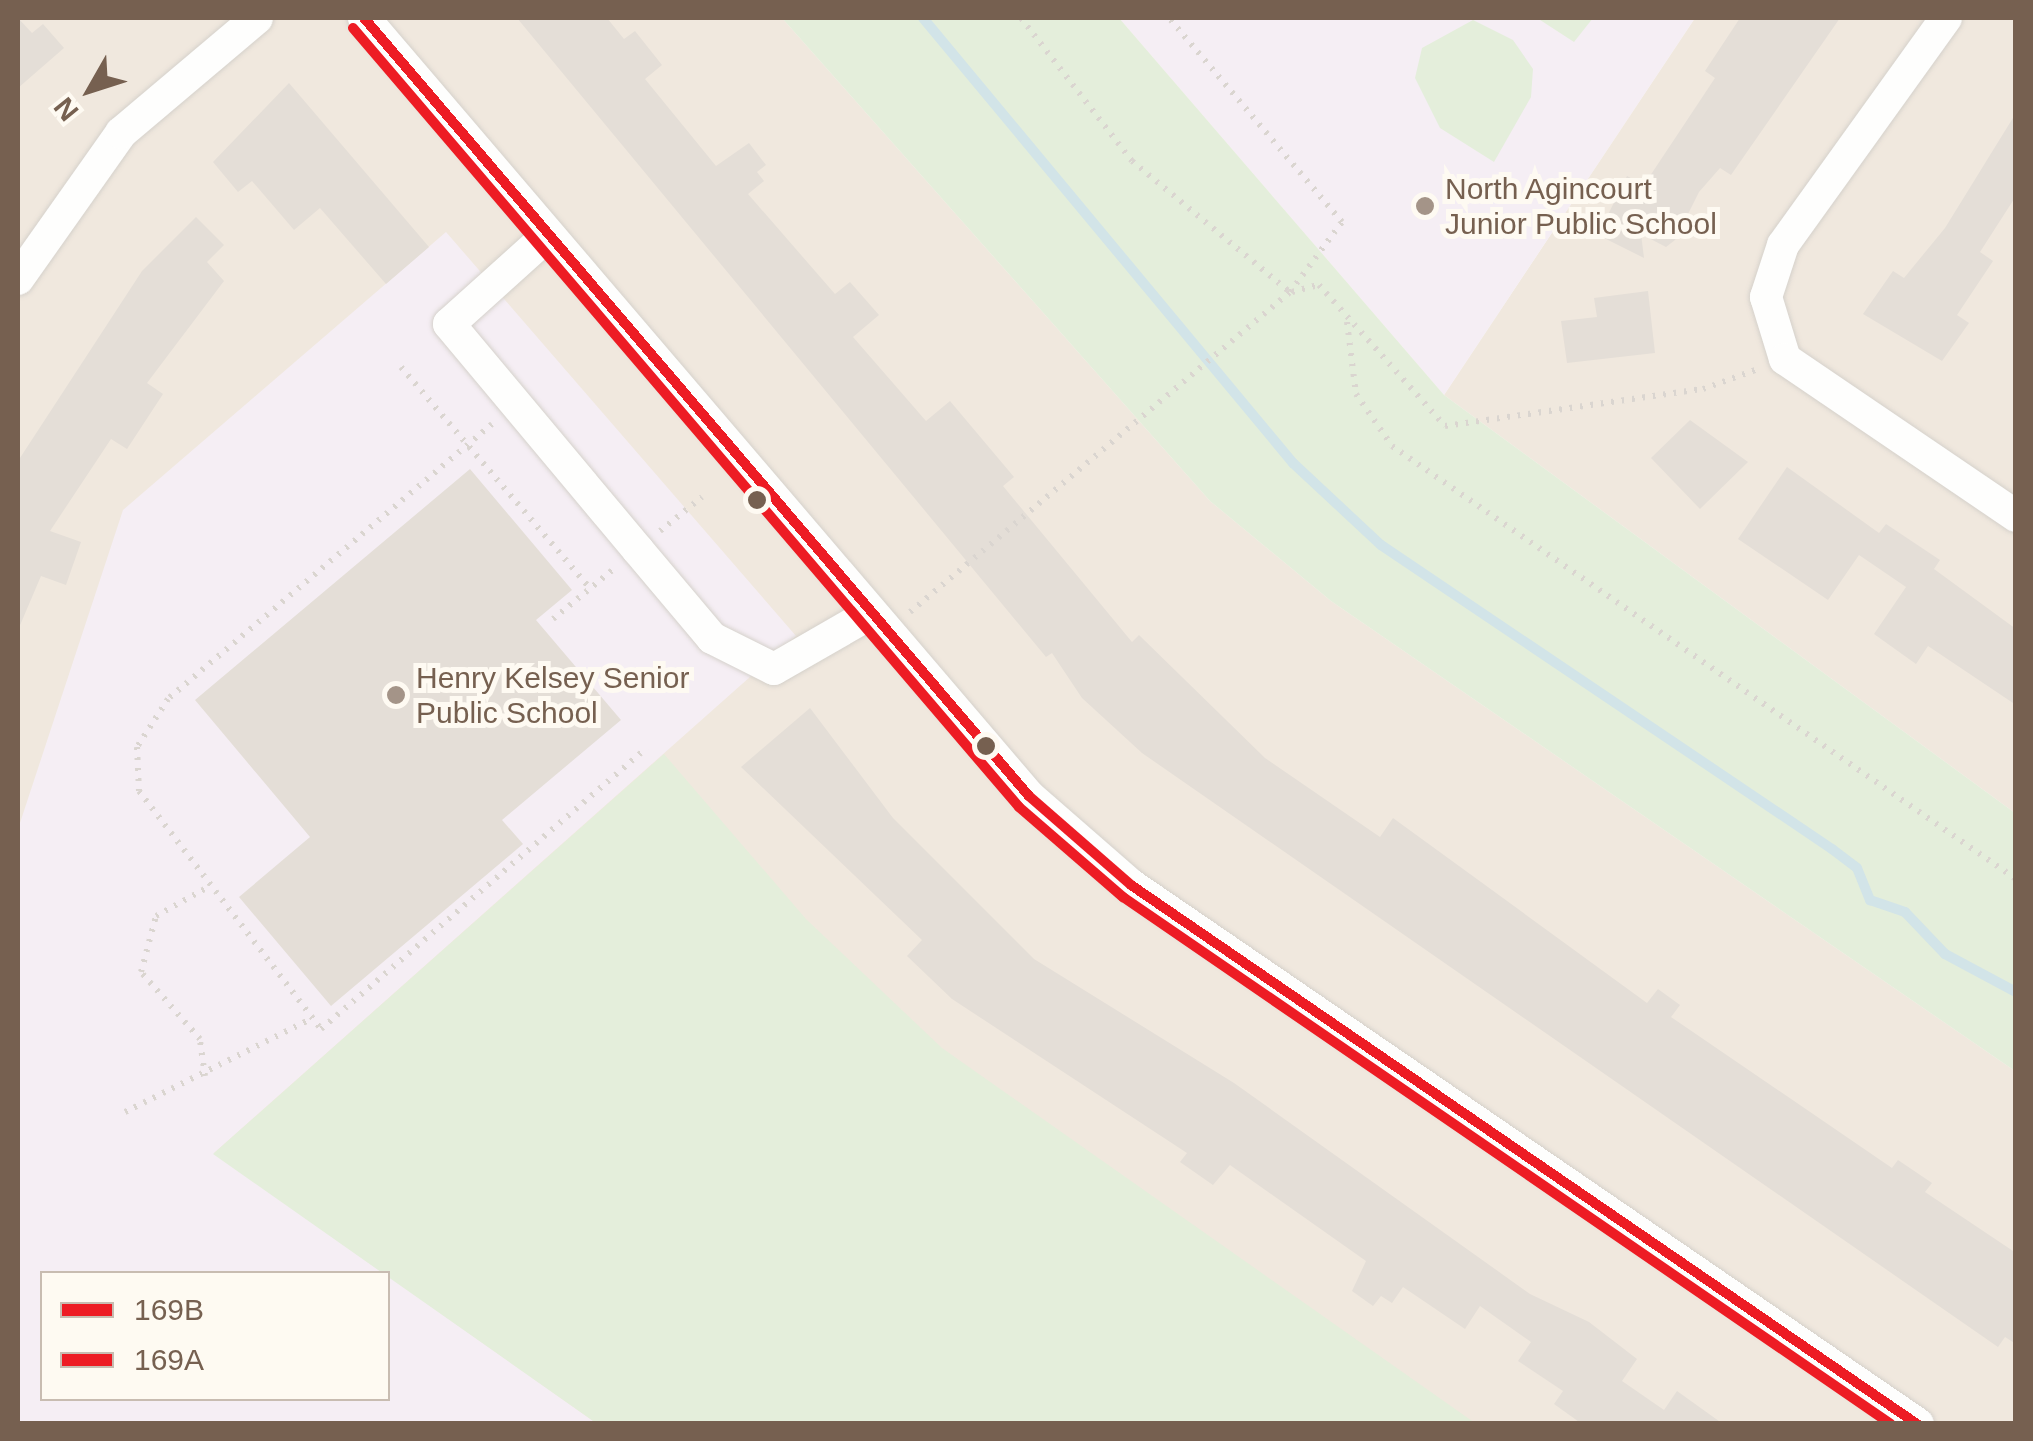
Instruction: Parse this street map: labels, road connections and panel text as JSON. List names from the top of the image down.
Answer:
{
  "places": ["North Agincourt Junior Public School", "Henry Kelsey Senior Public School"],
  "lines": ["transit line 169B", "transit line 169A"],
  "legend": ["169B", "169A"],
  "north": "bottom left"
}
